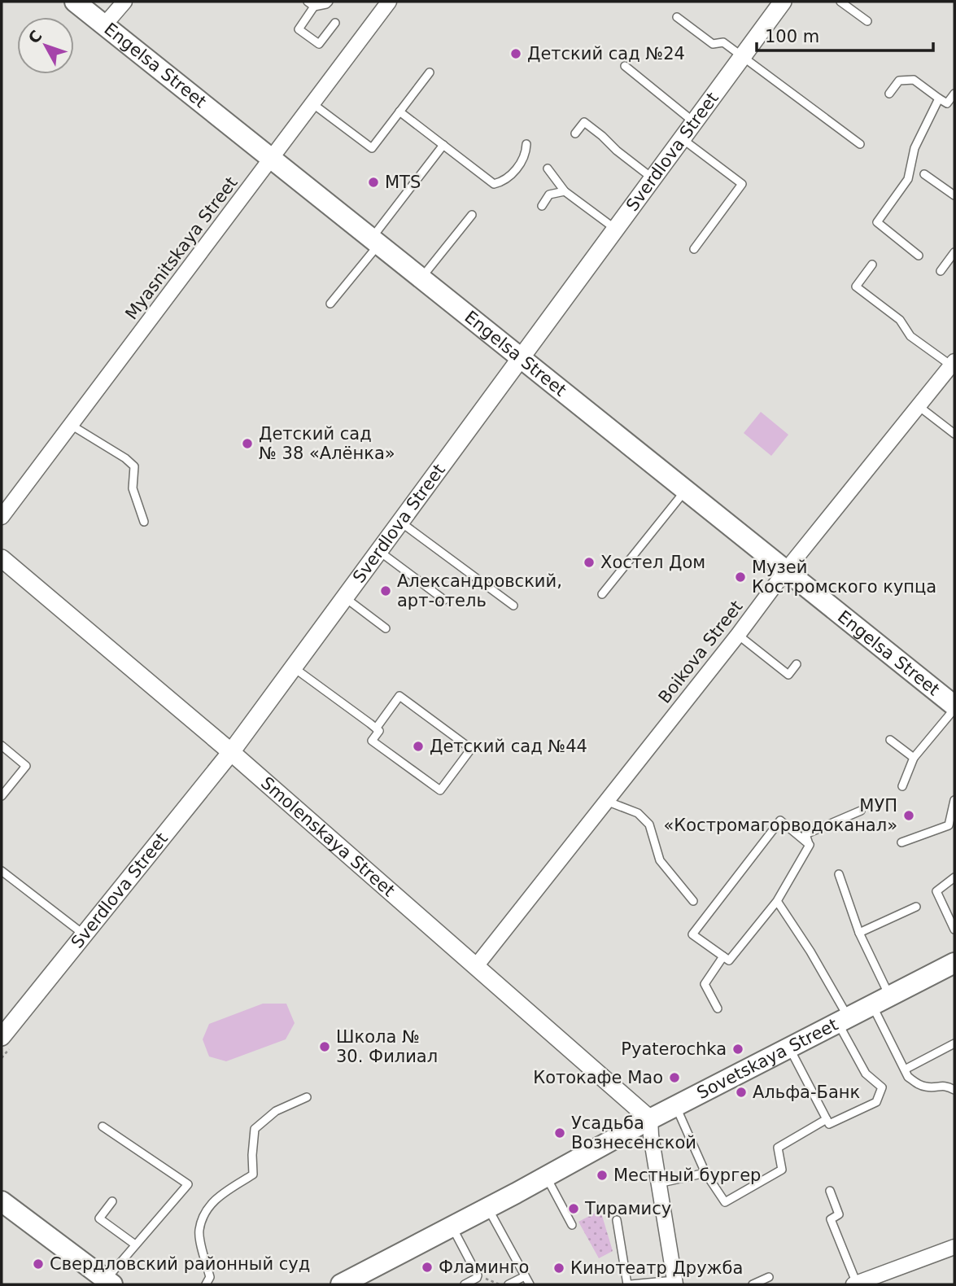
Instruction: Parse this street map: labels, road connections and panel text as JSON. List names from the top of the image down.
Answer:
{
  "streets": {
    "main road": ["Engelsa Street", "Sovetskaya Street"],
    "street": [
      "Sverdlova Street",
      "Myasnitskaya Street",
      "Boikova Street",
      "Smolenskaya Street"
    ]
  },
  "crossings": [
    ["Engelsa Street", "Sverdlova Street"],
    ["Engelsa Street", "Myasnitskaya Street"],
    ["Engelsa Street", "Boikova Street"],
    ["Sverdlova Street", "Smolenskaya Street"],
    ["Boikova Street", "Smolenskaya Street"],
    ["Smolenskaya Street", "Sovetskaya Street"]
  ],
  "places": [
    "Детский сад №24",
    "MTS",
    "Детский сад № 38 «Алёнка»",
    "Хостел Дом",
    "Музей Костромского купца",
    "Александровский, арт-отель",
    "Детский сад №44",
    "МУП «Костромагорводоканал»",
    "Школа № 30. Филиал",
    "Pyaterochka",
    "Котокафе Мао",
    "Альфа-Банк",
    "Усадьба Вознесенской",
    "Местный бургер",
    "Тирамису",
    "Свердловский районный суд",
    "Фламинго",
    "Кинотеатр Дружба"
  ],
  "scale_bar": "100 m",
  "north": "top left"
}
